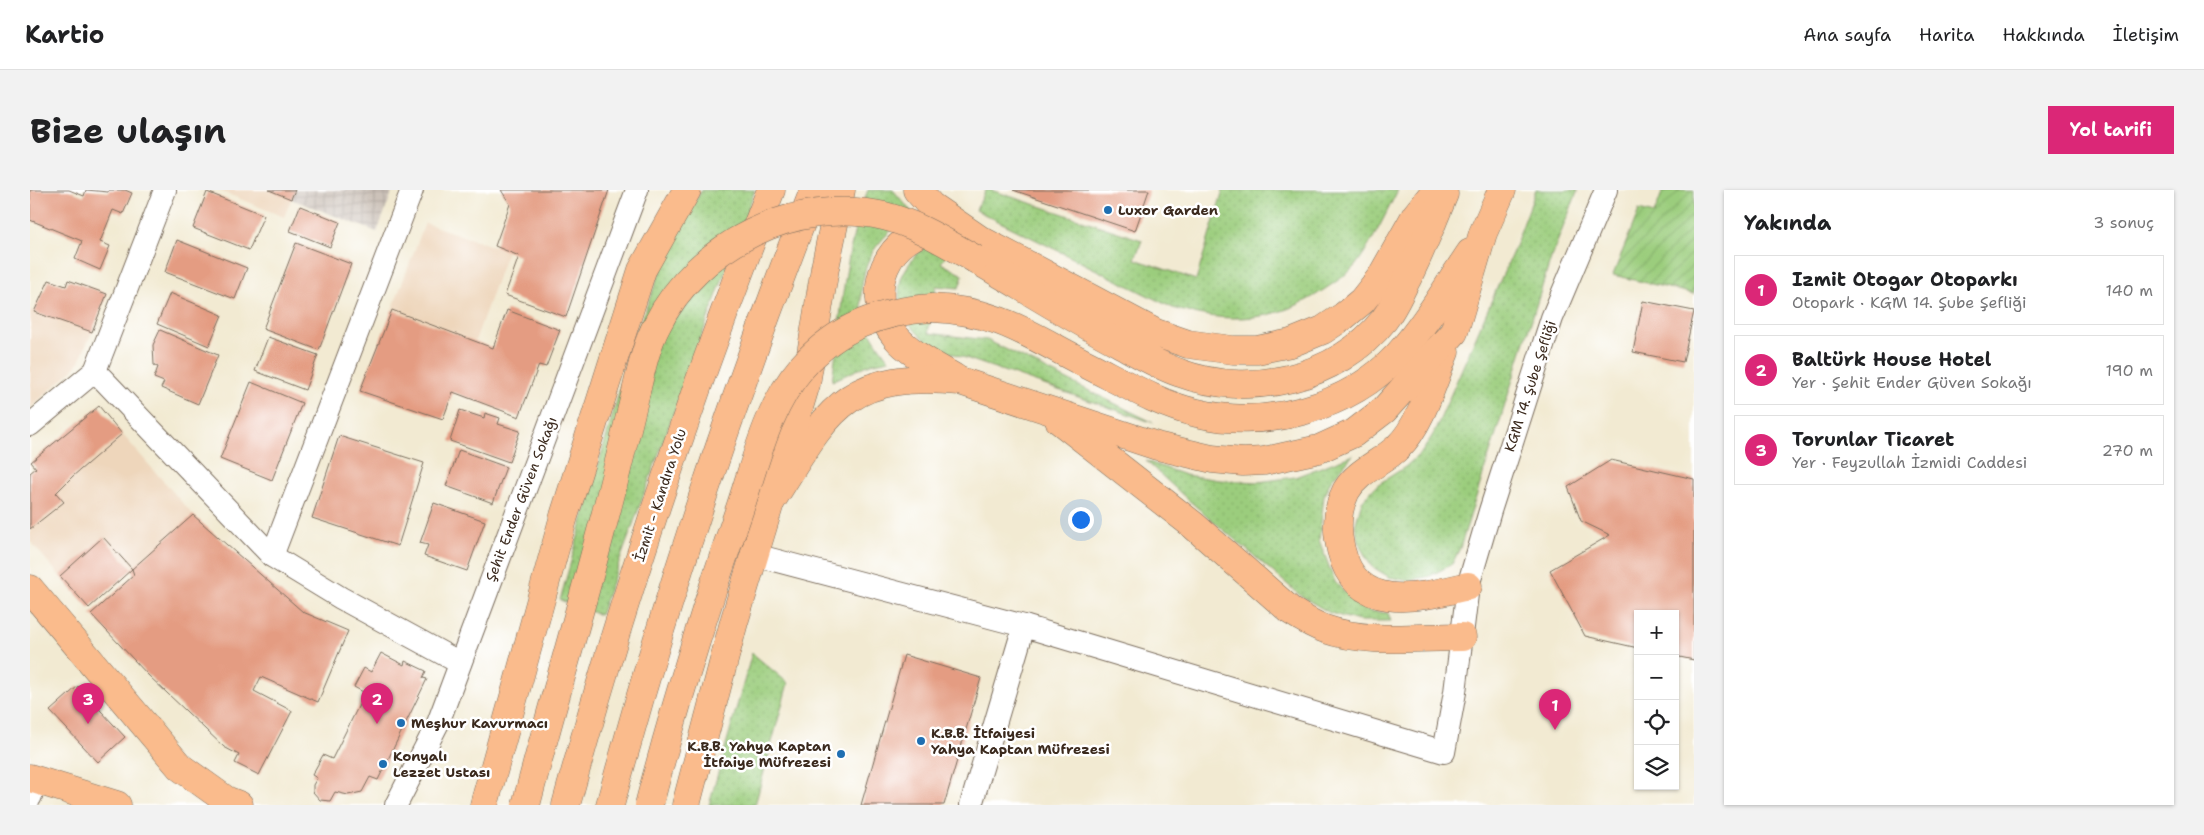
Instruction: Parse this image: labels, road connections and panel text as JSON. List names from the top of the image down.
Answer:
{
  "streets": {
    "main road": ["İzmit - Kandıra Yolu"],
    "street": ["KGM 14. Şube Şefliği", "Şehit Ender Güven Sokağı"]
  },
  "places": [
    "Luxor Garden",
    "Meşhur Kavurmacı",
    "K.B.B. İtfaiyesi Yahya Kaptan Müfrezesi",
    "K.B.B. Yahya Kaptan İtfaiye Müfrezesi",
    "Konyalı Lezzet Ustası"
  ],
  "page": {
    "header": "Kartio",
    "nav": [
      "Ana sayfa",
      "Harita",
      "Hakkında",
      "İletişim"
    ],
    "buttons": "Yol tarifi",
    "title": "Bize ulaşın",
    "heading": ["Yakında", "3 sonuç"],
    "list": [
      {
        "mark": "1",
        "name": "Izmit Otogar Otoparkı",
        "note": "Otopark · KGM 14. Şube Şefliği",
        "value": "140 m"
      },
      {
        "mark": "2",
        "name": "Baltürk House Hotel",
        "note": "Yer · Şehit Ender Güven Sokağı",
        "value": "190 m"
      },
      {
        "mark": "3",
        "name": "Torunlar Ticaret",
        "note": "Yer · Feyzullah İzmidi Caddesi",
        "value": "270 m"
      }
    ],
    "map_buttons": ["+", "−"],
    "pins": ["2", "3", "1"]
  }
}
